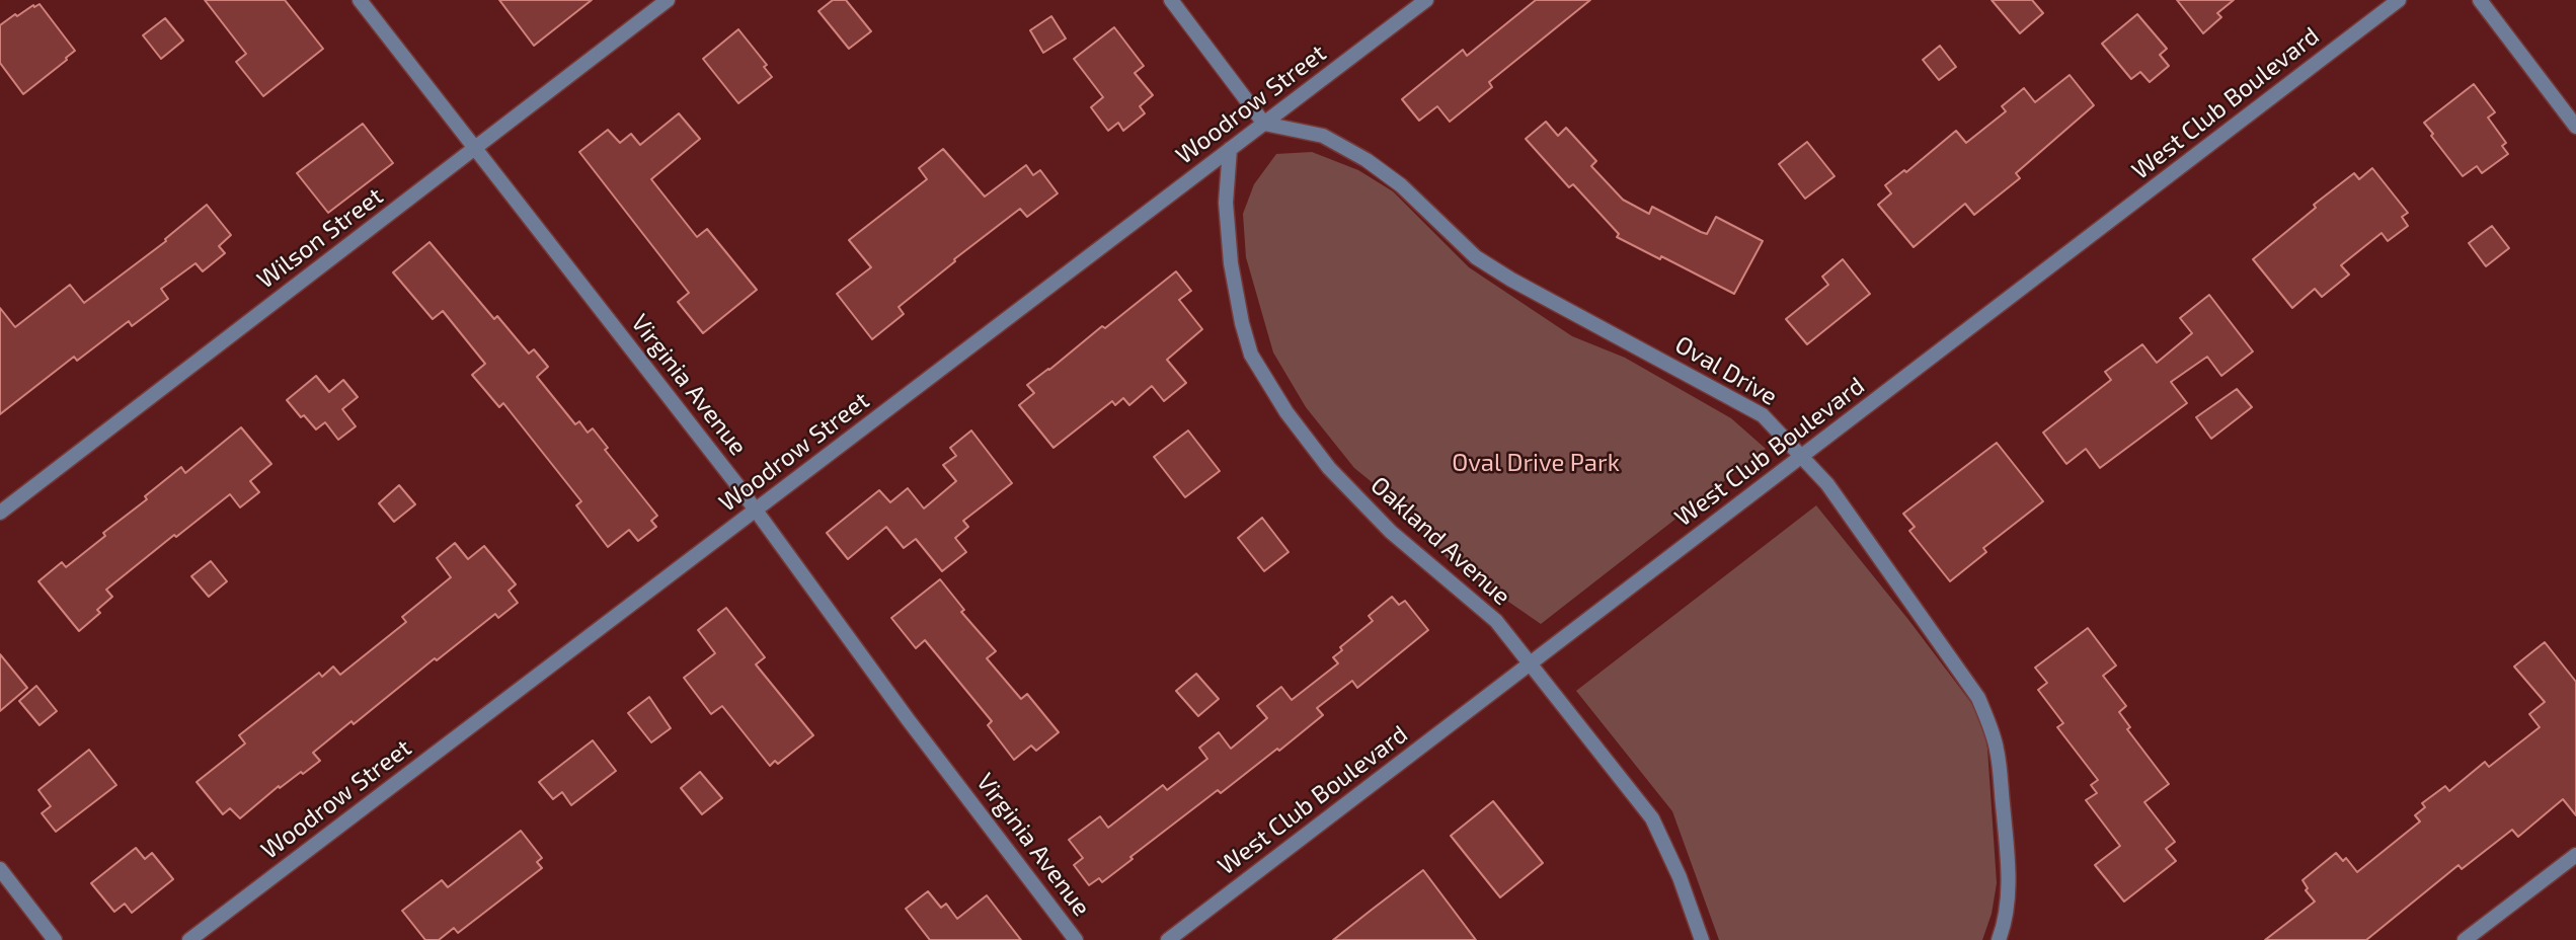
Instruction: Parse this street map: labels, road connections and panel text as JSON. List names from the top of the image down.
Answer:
{
  "streets": {
    "street": [
      "West Club Boulevard",
      "Woodrow Street",
      "Wilson Street",
      "Oval Drive",
      "Virginia Avenue",
      "Oakland Avenue"
    ]
  },
  "crossings": [
    ["West Club Boulevard", "Oval Drive"],
    ["West Club Boulevard", "Oakland Avenue"],
    ["Woodrow Street", "Oval Drive"],
    ["Woodrow Street", "Virginia Avenue"],
    ["Woodrow Street", "Oakland Avenue"],
    ["Wilson Street", "Virginia Avenue"]
  ],
  "parks": ["Oval Drive Park"]
}
